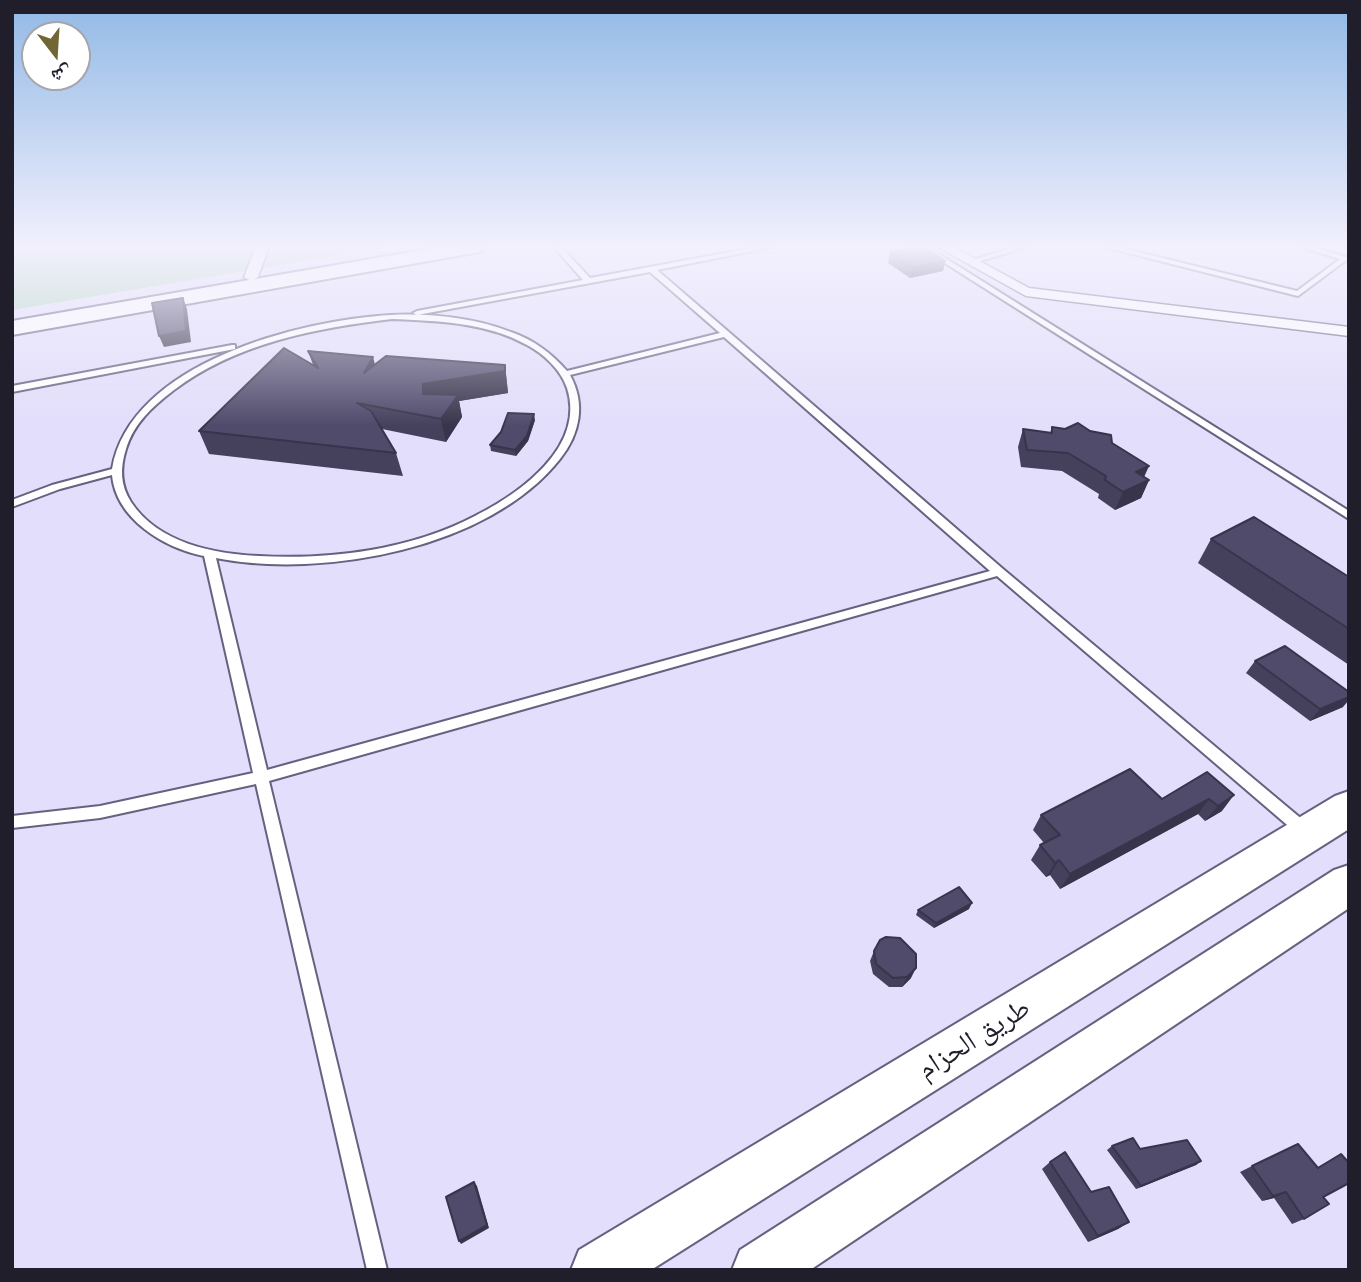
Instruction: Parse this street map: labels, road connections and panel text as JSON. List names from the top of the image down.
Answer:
{
  "streets": {
    "street": ["طريق الحزام"]
  },
  "north": "bottom"
}
